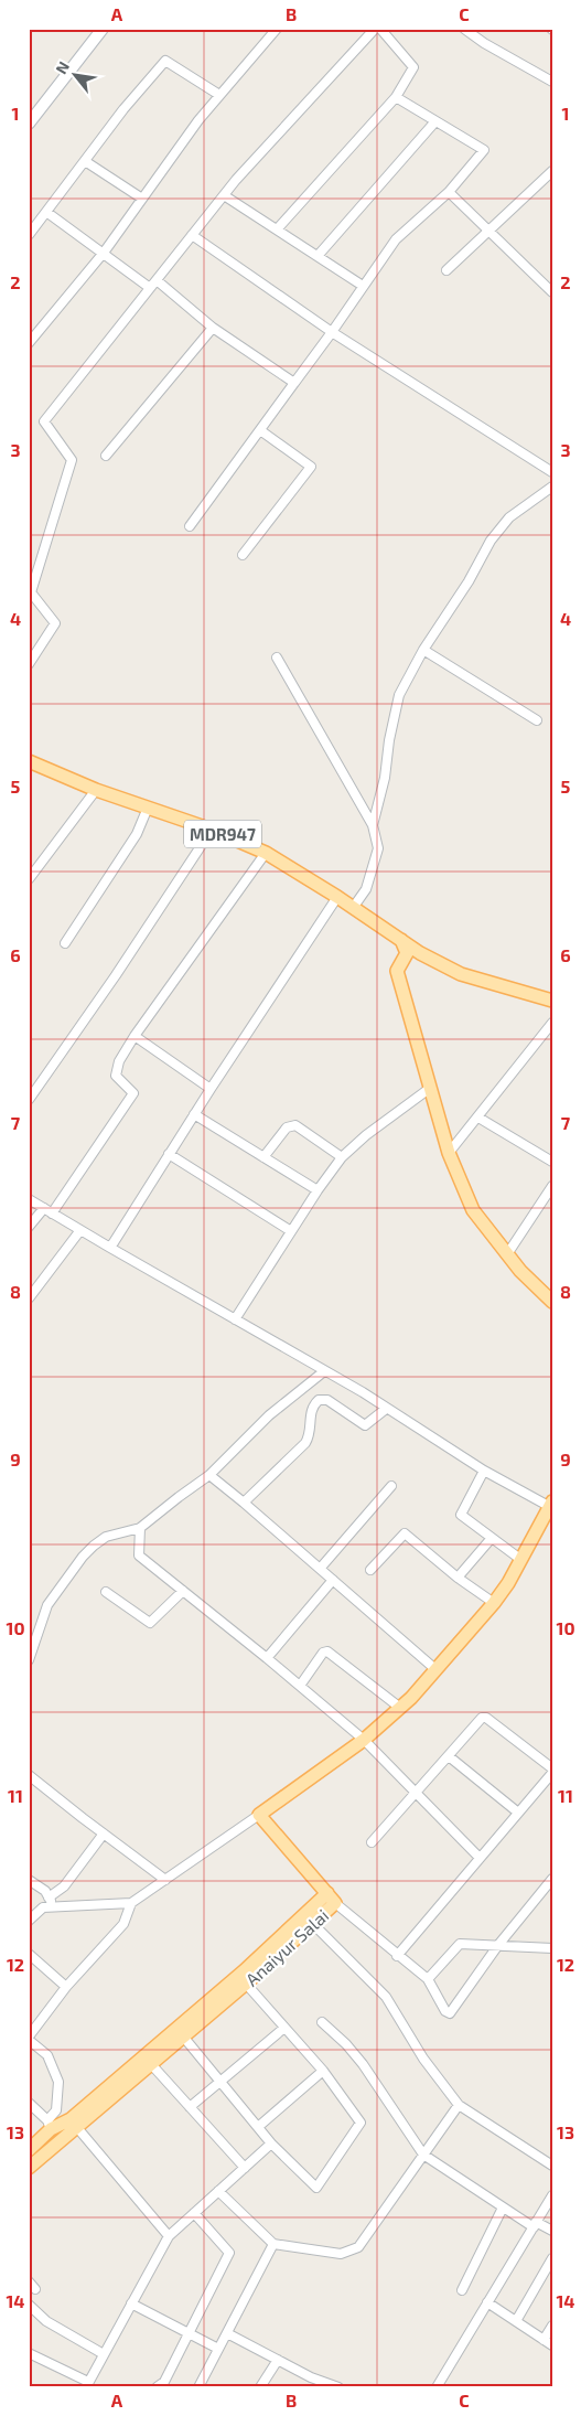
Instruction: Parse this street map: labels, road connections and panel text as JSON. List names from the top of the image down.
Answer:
{
  "streets": {
    "main road": ["MDR947", "Anaiyur Salai"]
  },
  "north": "top left",
  "grid": {
    "columns": ["A", "B", "C"],
    "rows": [
      "1",
      "2",
      "3",
      "4",
      "5",
      "6",
      "7",
      "8",
      "9",
      "10",
      "11",
      "12",
      "13",
      "14"
    ]
  }
}
